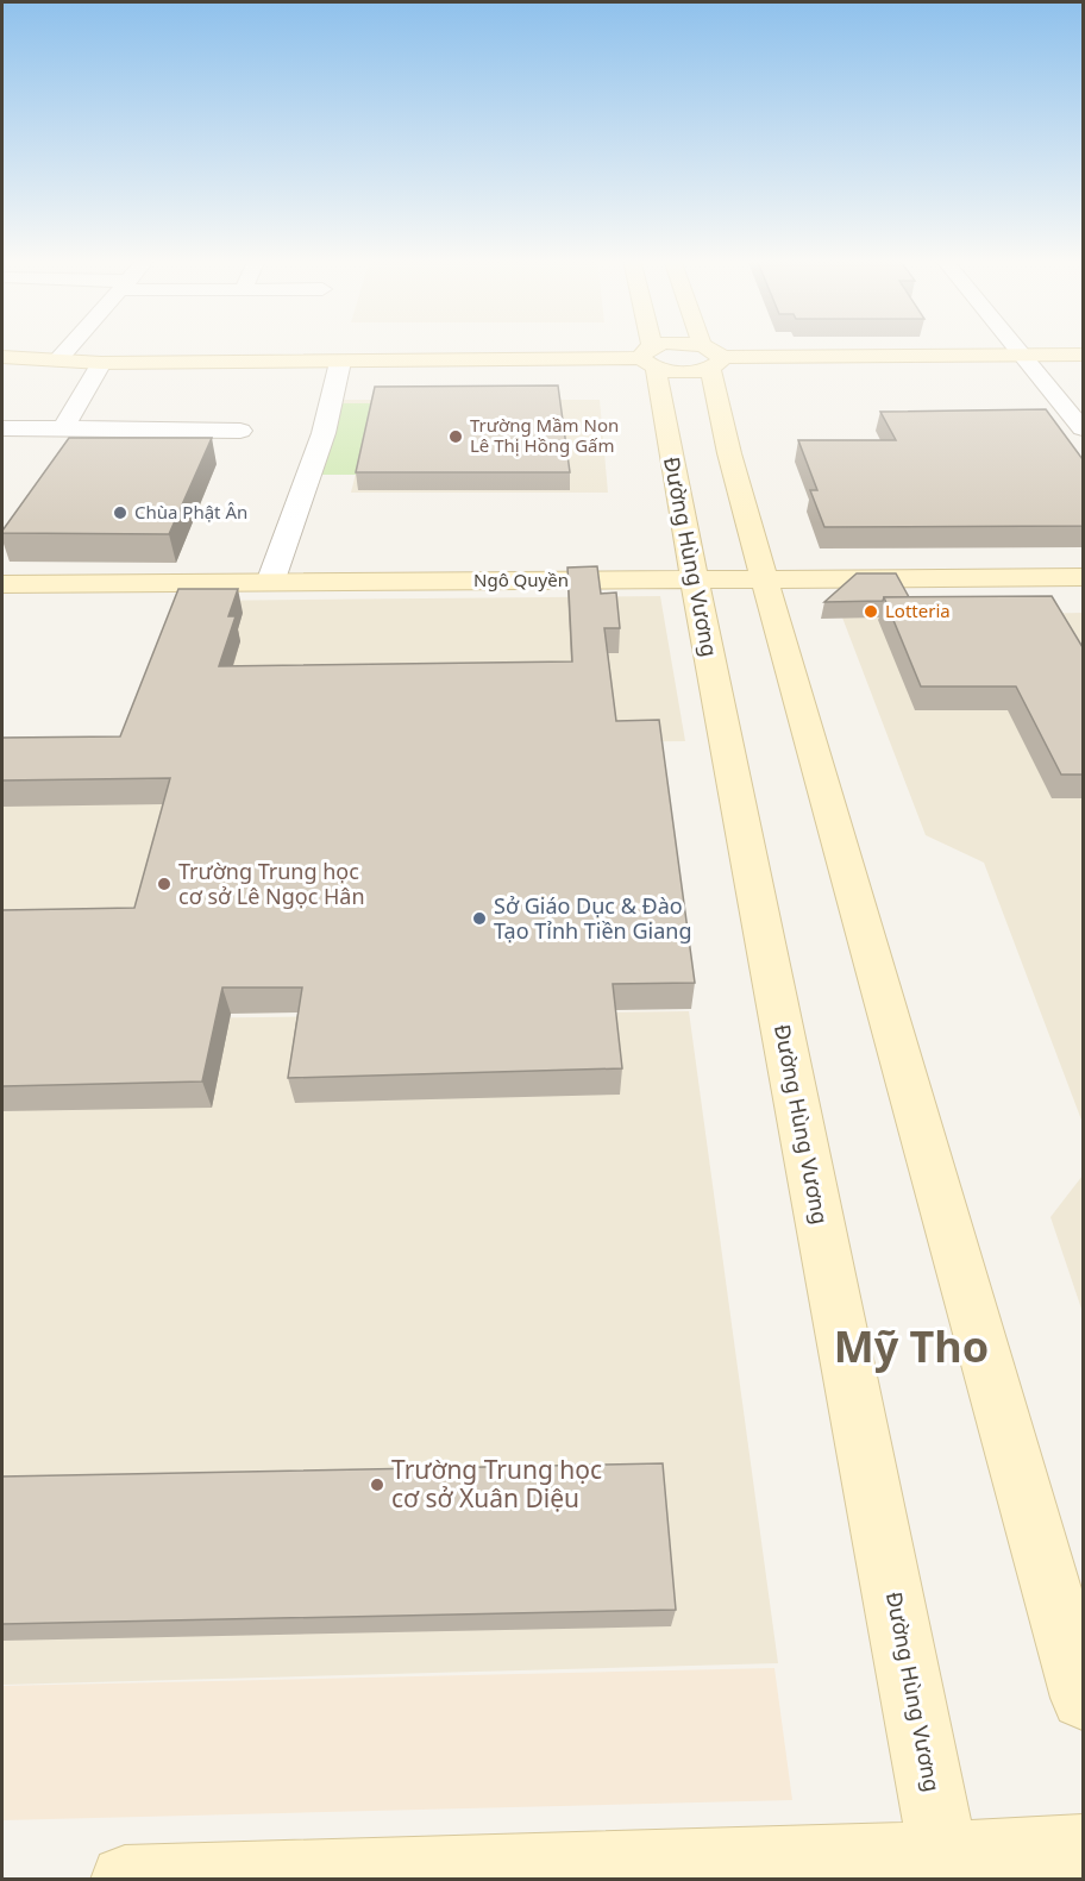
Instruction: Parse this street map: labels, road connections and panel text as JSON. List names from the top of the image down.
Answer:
{
  "streets": {
    "main road": ["Đường Hùng Vương", "Ngô Quyền"]
  },
  "crossings": [
    ["Đường Hùng Vương", "Ngô Quyền"]
  ],
  "districts": ["Mỹ Tho"],
  "places": [
    "Trường Mầm Non Lê Thị Hồng Gấm",
    "Chùa Phật Ân",
    "Lotteria",
    "Trường Trung học cơ sở Lê Ngọc Hân",
    "Sở Giáo Dục & Đào Tạo Tỉnh Tiền Giang",
    "Trường Trung học cơ sở Xuân Diệu"
  ]
}
